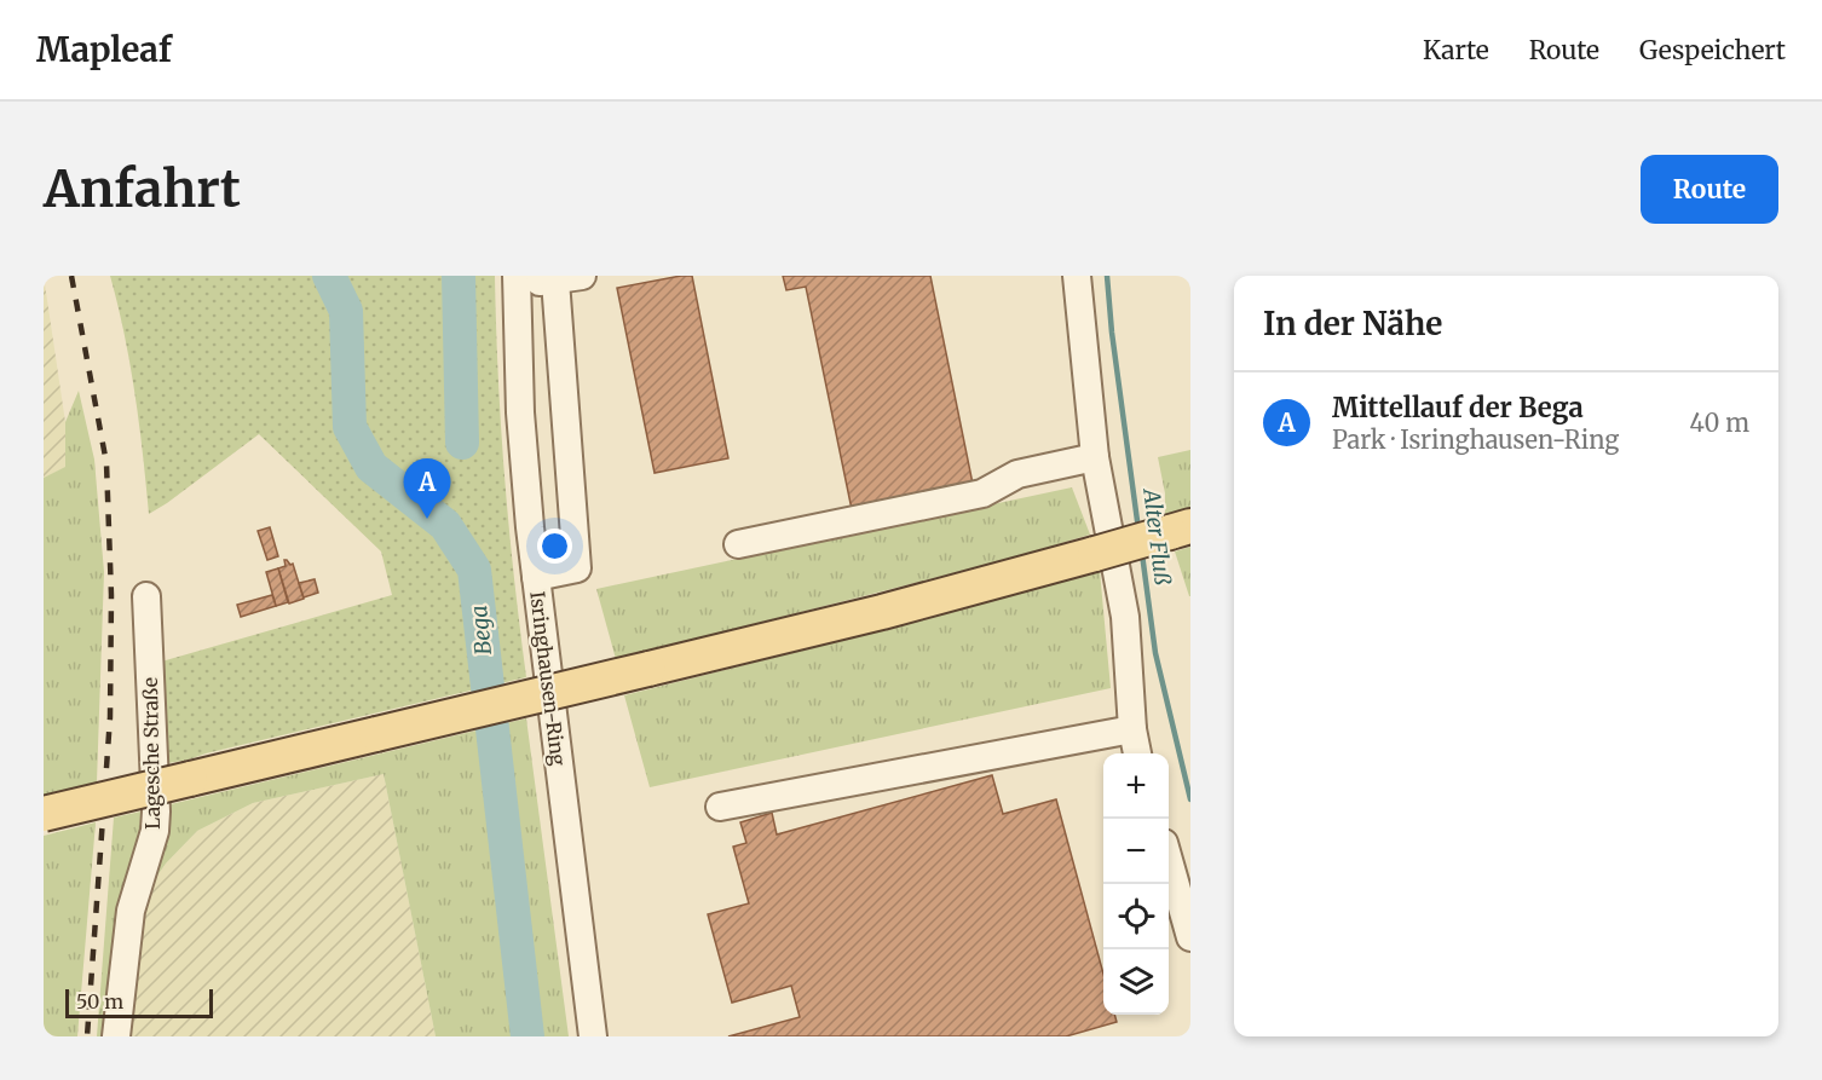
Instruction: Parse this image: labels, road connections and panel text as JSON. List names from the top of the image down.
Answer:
{
  "streets": {
    "street": ["Isringhausen-Ring", "Lagesche Straße"]
  },
  "water": ["Alter Fluß", "Bega"],
  "scale_bar": "50 m",
  "page": {
    "header": "Mapleaf",
    "nav": ["Karte", "Route", "Gespeichert"],
    "buttons": "Route",
    "title": "Anfahrt",
    "heading": "In der Nähe",
    "list": [
      {
        "mark": "A",
        "name": "Mittellauf der Bega",
        "note": "Park · Isringhausen-Ring",
        "value": "40 m"
      }
    ],
    "pins": "A",
    "map_buttons": ["+", "−"],
    "scale": "50 m"
  }
}
